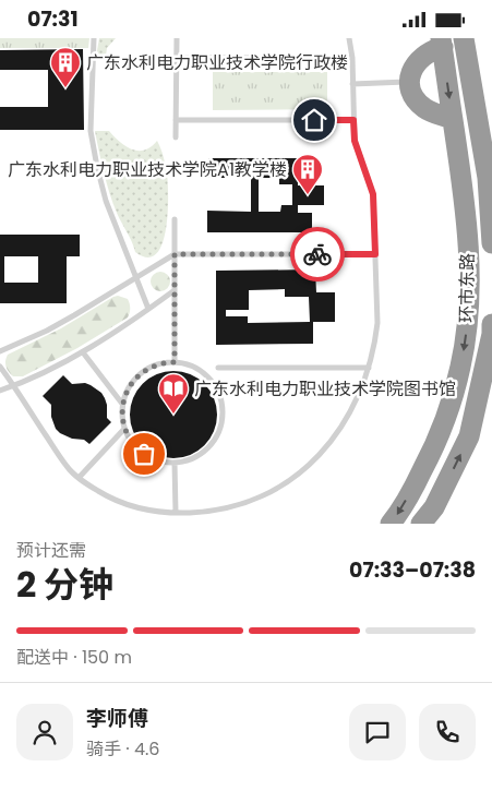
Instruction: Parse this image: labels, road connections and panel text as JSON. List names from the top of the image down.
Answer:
{
  "streets": {
    "highway": ["环市东路"]
  },
  "places": {
    "building": ["广东水利电力职业技术学院行政楼", "广东水利电力职业技术学院A1教学楼"],
    "library": ["广东水利电力职业技术学院图书馆"]
  },
  "page": {
    "status": "07:31",
    "heading": ["2 分钟", "预计还需", "07:33–07:38"],
    "panel": ["李师傅", "骑手 · 4.6"],
    "bar": "配送中 · 150 m"
  }
}
